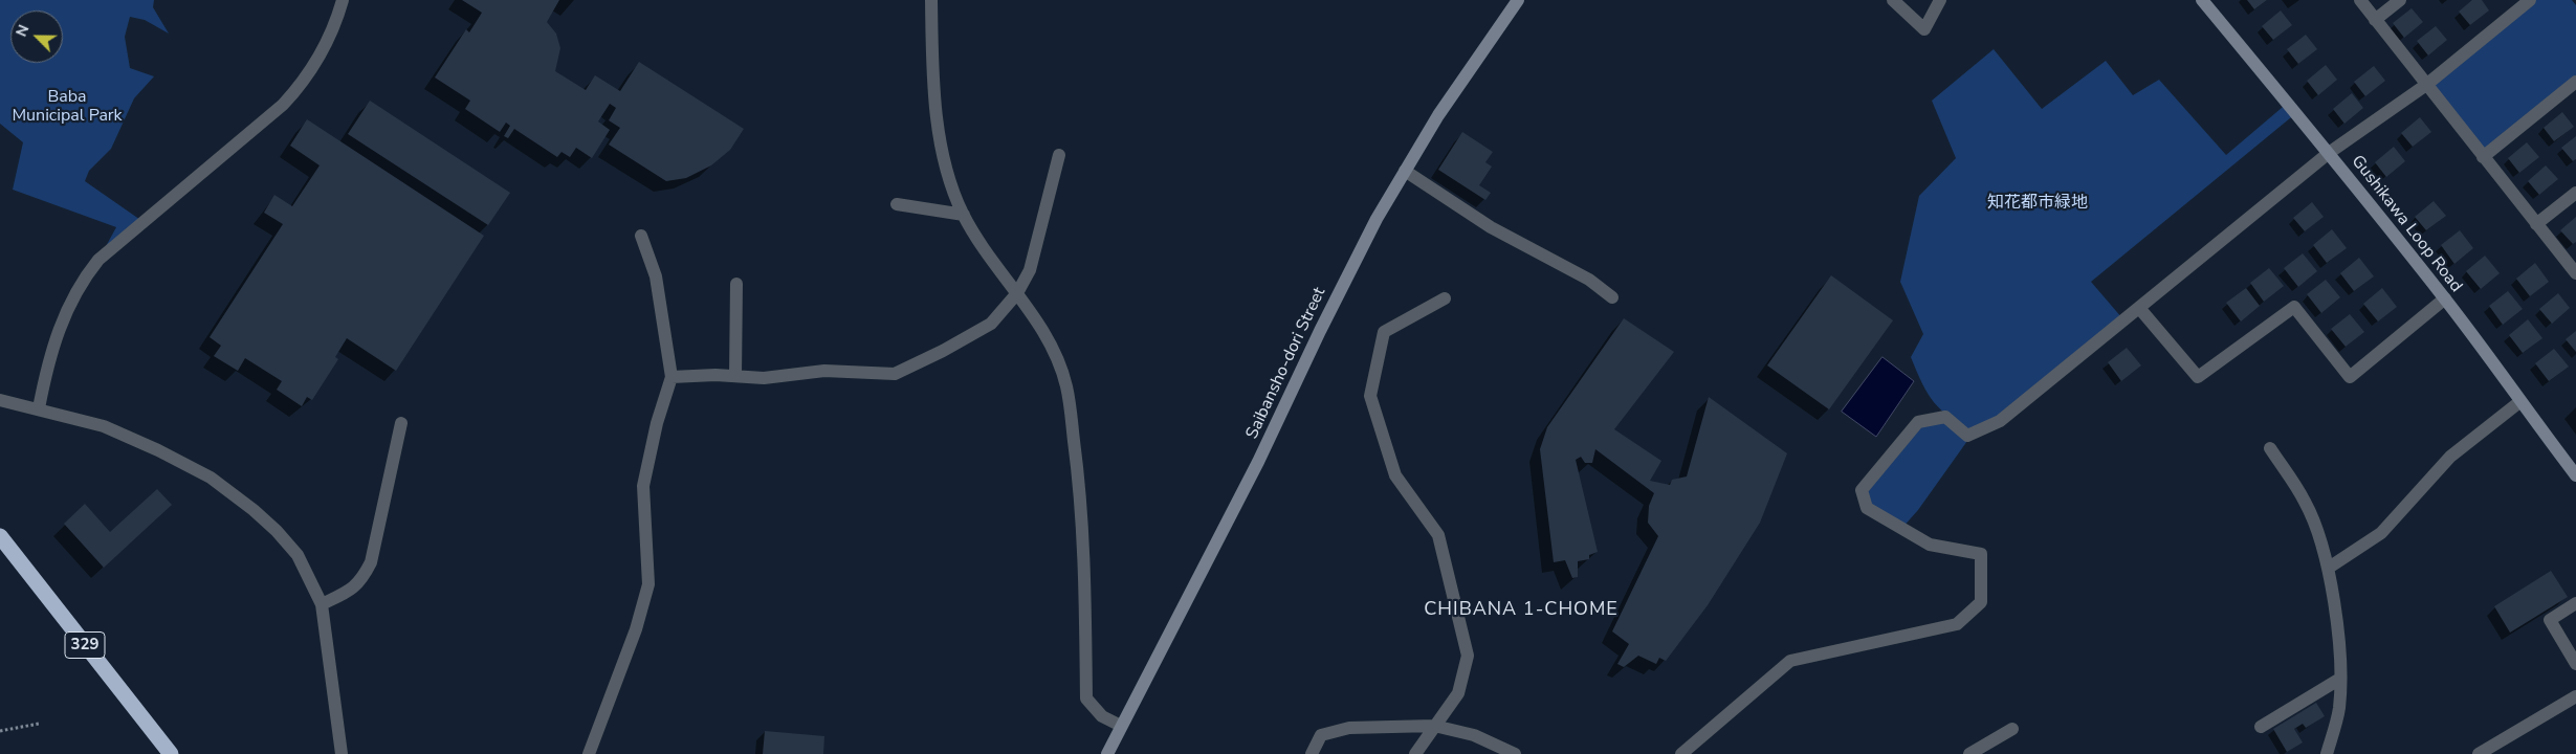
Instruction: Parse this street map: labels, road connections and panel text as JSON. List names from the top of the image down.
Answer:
{
  "streets": {
    "highway": ["329"],
    "main road": ["Gushikawa Loop Road", "Saibansho-dori Street"]
  },
  "districts": ["CHIBANA 1-CHOME"],
  "parks": ["Baba Municipal Park", "知花都市緑地"],
  "north": "top left"
}
